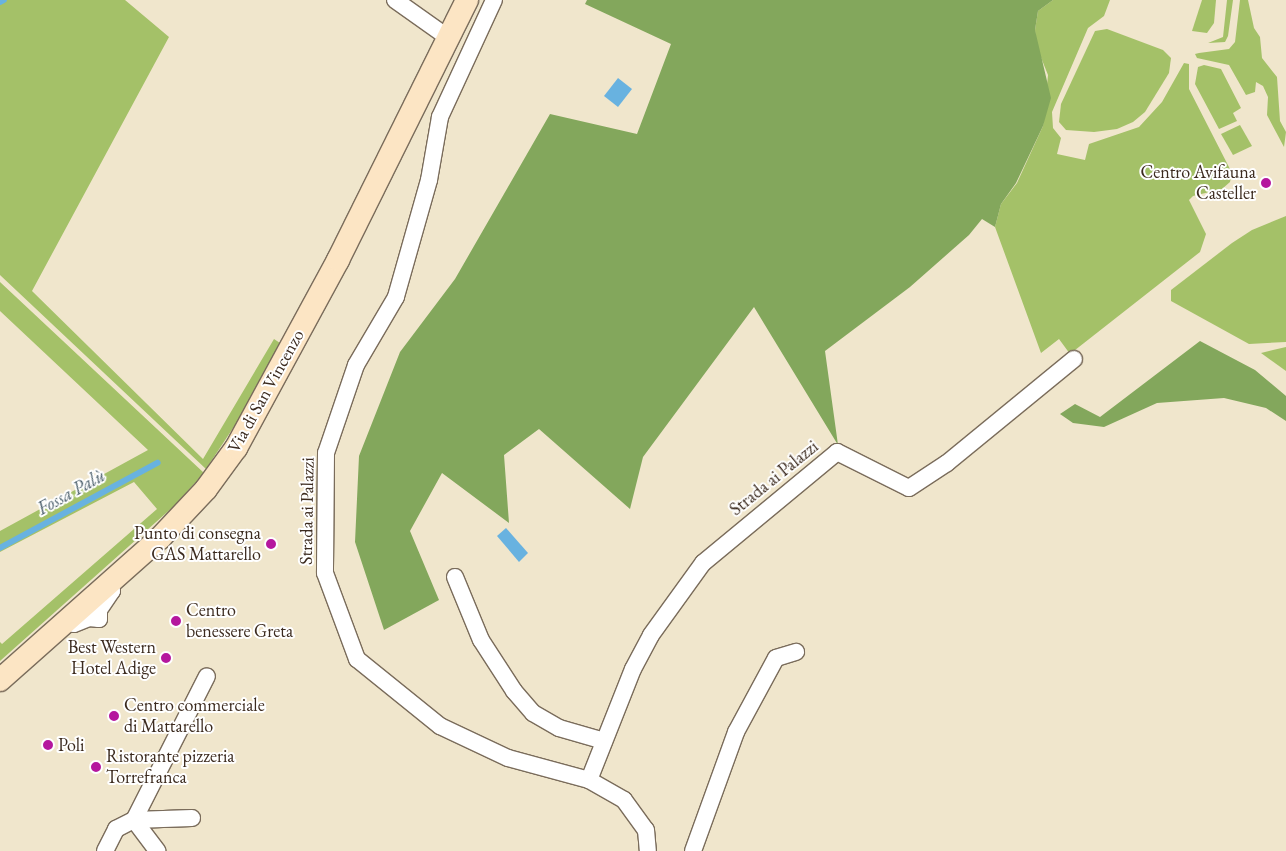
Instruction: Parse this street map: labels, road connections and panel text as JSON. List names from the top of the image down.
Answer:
{
  "streets": {
    "main road": ["Via di San Vincenzo"],
    "street": ["Strada ai Palazzi"]
  },
  "water": ["Fossa Palù"],
  "places": [
    "Centro Avifauna Casteller",
    "Punto di consegna GAS Mattarello",
    "Centro benessere Greta",
    "Best Western Hotel Adige",
    "Centro commerciale di Mattarello",
    "Poli",
    "Ristorante pizzeria Torrefranca"
  ]
}
